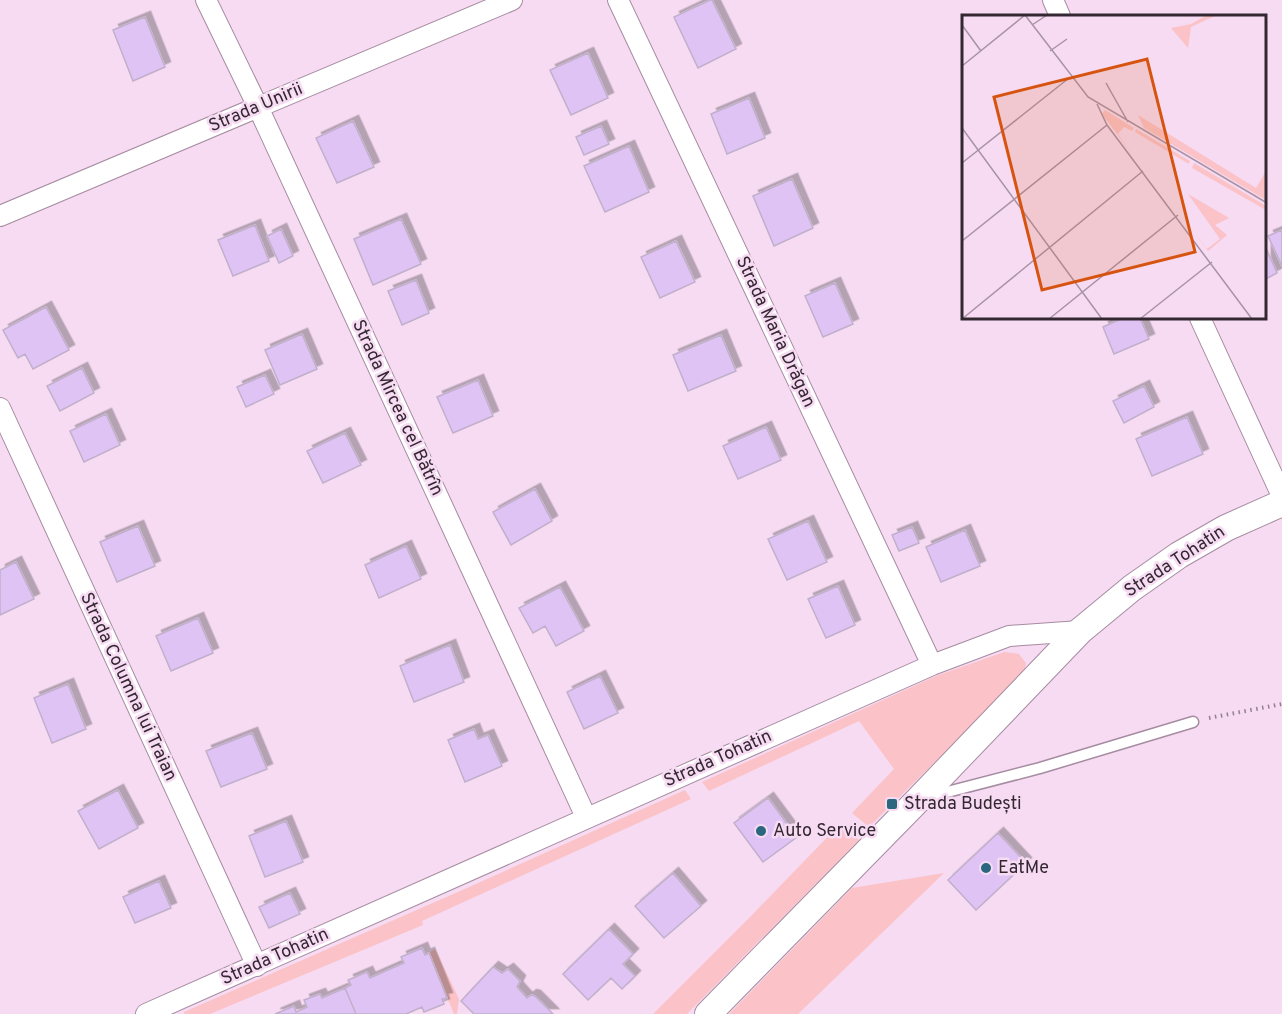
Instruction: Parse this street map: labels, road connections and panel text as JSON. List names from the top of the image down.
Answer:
{
  "streets": {
    "street": [
      "Strada Unirii",
      "Strada Maria Drăgan",
      "Strada Mircea cel Bătrîn",
      "Strada Tohatin",
      "Strada Columna lui Traian"
    ]
  },
  "crossings": [
    ["Strada Unirii", "Strada Mircea cel Bătrîn"],
    ["Strada Maria Drăgan", "Strada Tohatin"],
    ["Strada Mircea cel Bătrîn", "Strada Tohatin"],
    ["Strada Tohatin", "Strada Columna lui Traian"]
  ],
  "places": {
    "transit": ["Strada Budești"],
    "other": ["Auto Service", "EatMe"]
  }
}
